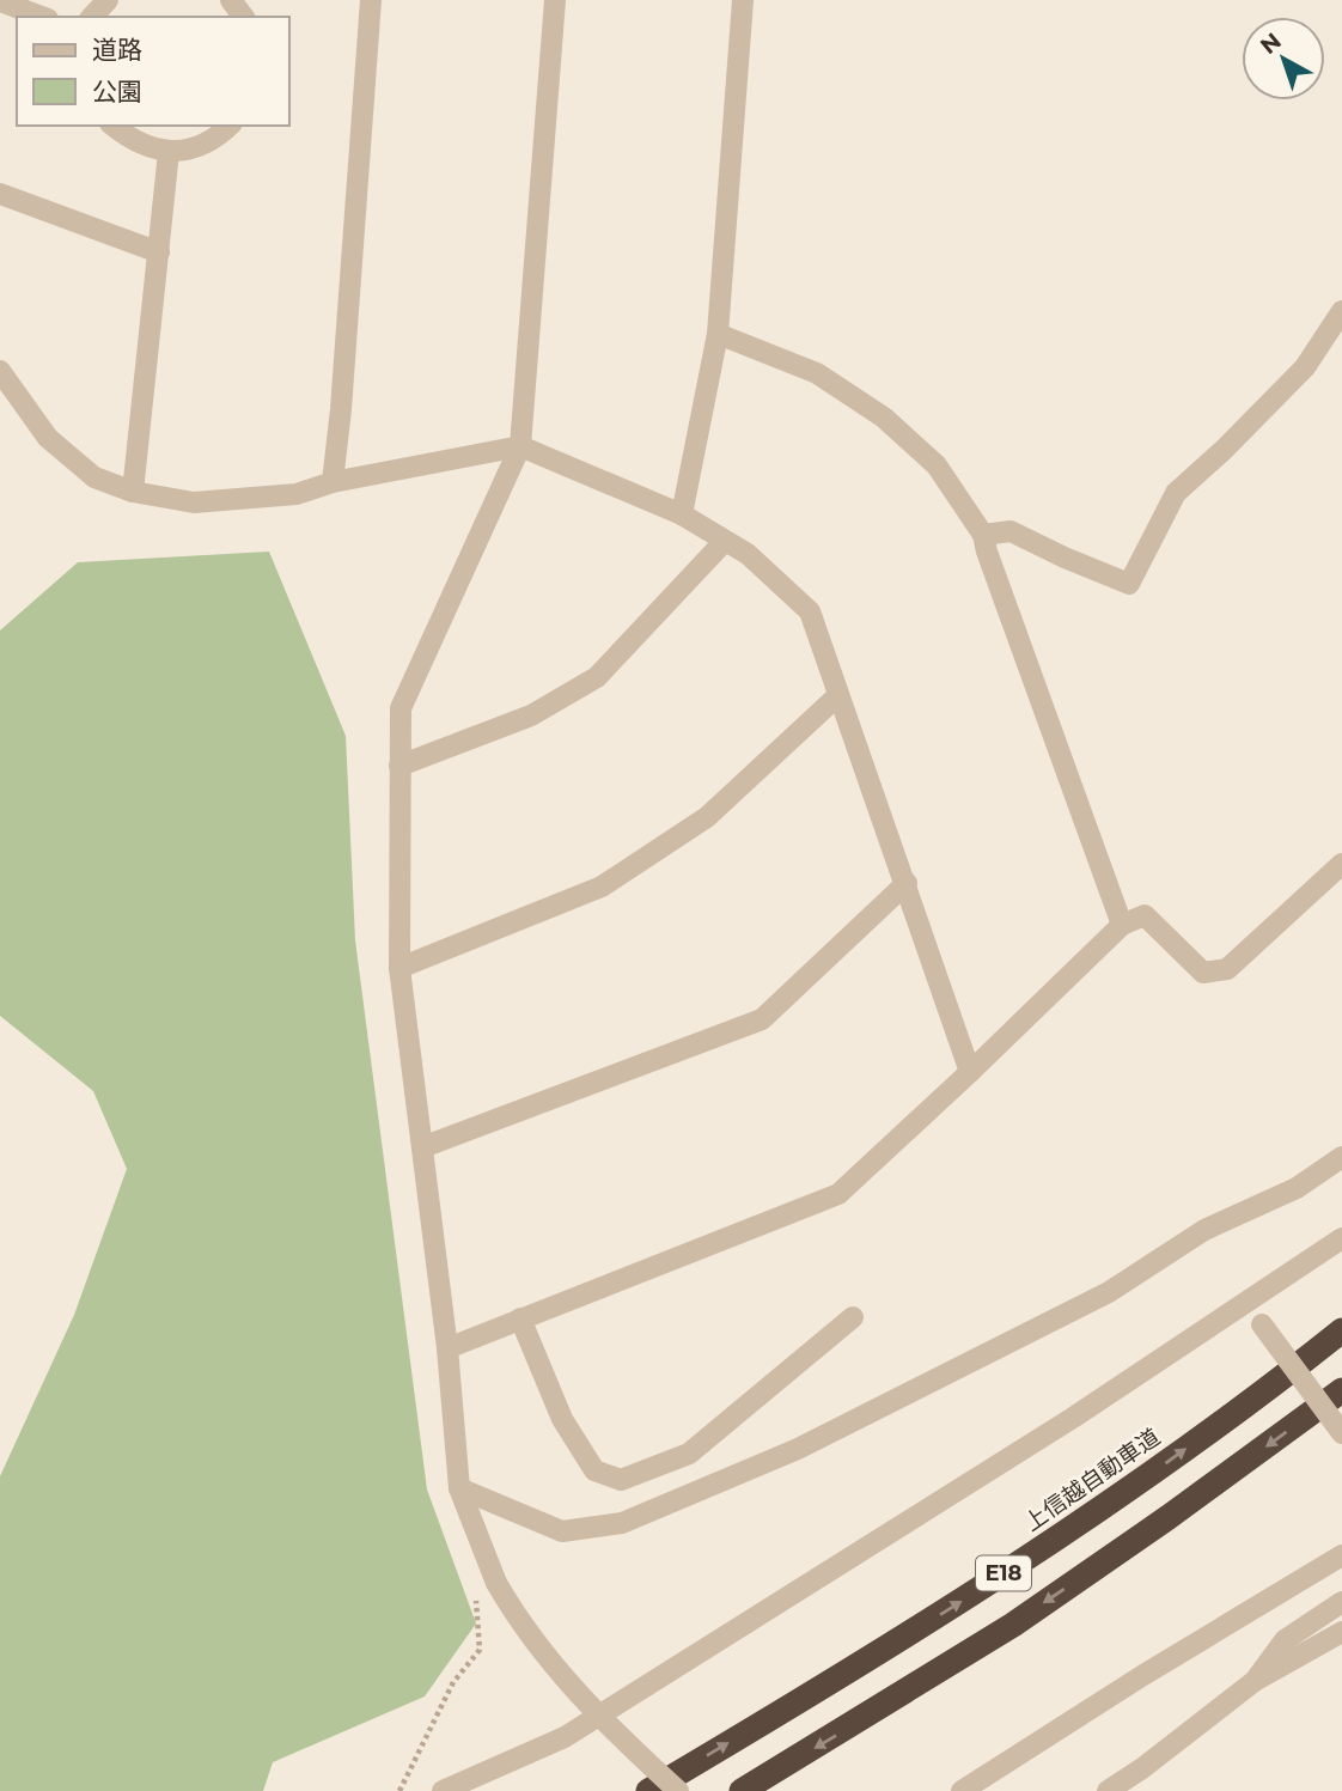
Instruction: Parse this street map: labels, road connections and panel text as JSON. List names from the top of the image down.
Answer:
{
  "streets": {
    "highway": ["上信越自動車道", "E18"]
  },
  "legend": ["道路", "公園"],
  "north": "top left"
}
